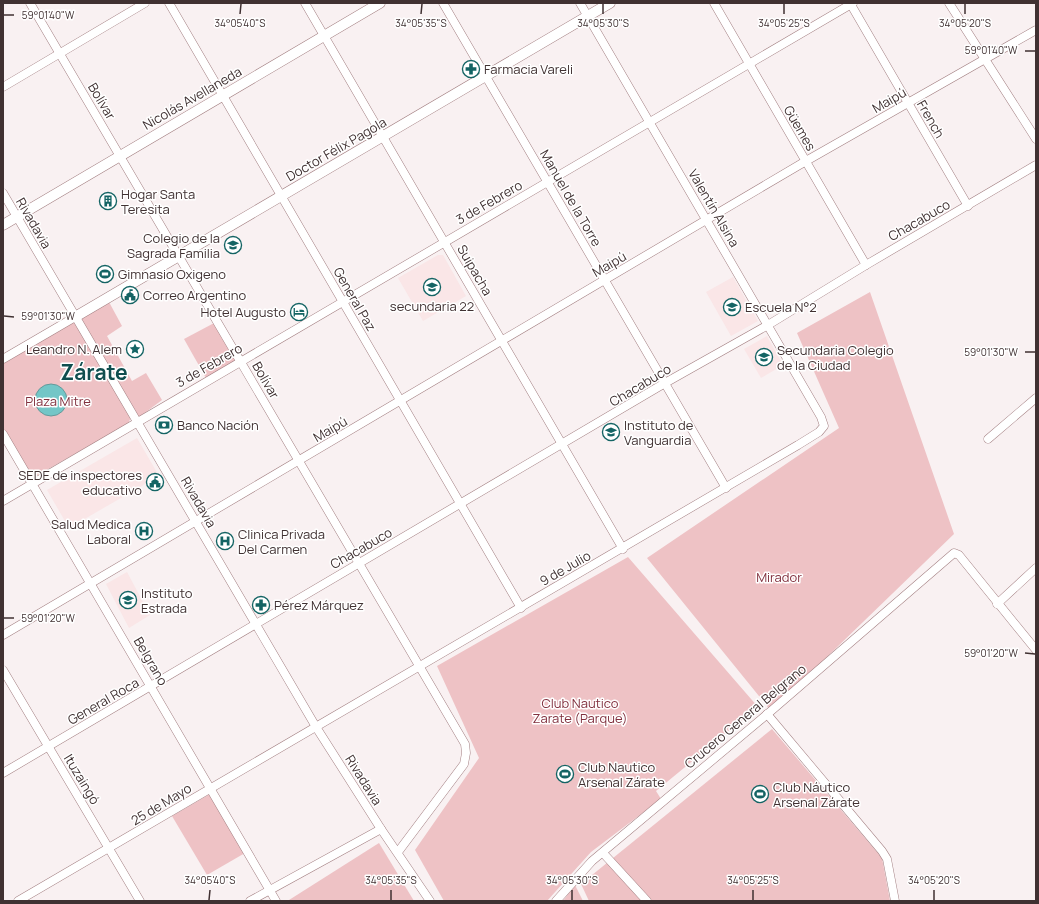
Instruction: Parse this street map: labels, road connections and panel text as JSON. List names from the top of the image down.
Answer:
{
  "streets": {
    "street": [
      "Nicolás Avellaneda",
      "Maipú",
      "Bolívar",
      "French",
      "Güemes",
      "Doctor Félix Pagola",
      "Manuel de la Torre",
      "3 de Febrero",
      "Valentín Alsina",
      "Chacabuco",
      "Rivadavia",
      "Suipacha",
      "General Paz",
      "9 de Julio",
      "Belgrano",
      "General Roca",
      "Crucero General Belgrano",
      "Ituzaingó",
      "25 de Mayo"
    ]
  },
  "crossings": [
    ["Nicolás Avellaneda", "Bolívar"],
    ["Nicolás Avellaneda", "Rivadavia"],
    ["Nicolás Avellaneda", "Suipacha"],
    ["Nicolás Avellaneda", "General Paz"],
    ["Maipú", "Bolívar"],
    ["Maipú", "French"],
    ["Maipú", "Güemes"],
    ["Maipú", "Manuel de la Torre"],
    ["Maipú", "Valentín Alsina"],
    ["Maipú", "Rivadavia"],
    ["Maipú", "Suipacha"],
    ["Maipú", "General Paz"],
    ["Maipú", "Belgrano"],
    ["Bolívar", "Doctor Félix Pagola"],
    ["Bolívar", "3 de Febrero"],
    ["Bolívar", "Chacabuco"],
    ["Bolívar", "Rivadavia"],
    ["Bolívar", "9 de Julio"],
    ["French", "3 de Febrero"],
    ["French", "Chacabuco"],
    ["Güemes", "3 de Febrero"],
    ["Güemes", "Chacabuco"],
    ["Doctor Félix Pagola", "Manuel de la Torre"],
    ["Doctor Félix Pagola", "Valentín Alsina"],
    ["Doctor Félix Pagola", "Rivadavia"],
    ["Doctor Félix Pagola", "Suipacha"],
    ["Doctor Félix Pagola", "General Paz"],
    ["Manuel de la Torre", "3 de Febrero"],
    ["Manuel de la Torre", "Chacabuco"],
    ["Manuel de la Torre", "9 de Julio"],
    ["3 de Febrero", "Valentín Alsina"],
    ["3 de Febrero", "Rivadavia"],
    ["3 de Febrero", "Suipacha"],
    ["3 de Febrero", "General Paz"],
    ["3 de Febrero", "Belgrano"],
    ["Valentín Alsina", "Chacabuco"],
    ["Valentín Alsina", "9 de Julio"],
    ["Chacabuco", "Rivadavia"],
    ["Chacabuco", "Suipacha"],
    ["Chacabuco", "General Paz"],
    ["Chacabuco", "General Roca"],
    ["Rivadavia", "9 de Julio"],
    ["Rivadavia", "General Roca"],
    ["Rivadavia", "25 de Mayo"],
    ["Suipacha", "9 de Julio"],
    ["General Paz", "9 de Julio"],
    ["9 de Julio", "25 de Mayo"],
    ["Belgrano", "General Roca"],
    ["Belgrano", "25 de Mayo"],
    ["General Roca", "Ituzaingó"],
    ["Ituzaingó", "25 de Mayo"]
  ],
  "districts": ["Zárate"],
  "parks": ["Plaza Mitre", "Mirador", "Club Nautico Zarate (Parque)"],
  "places": {
    "pharmacy": ["Farmacia Vareli", "Pérez Márquez"],
    "building": ["Hogar Santa Teresita"],
    "school or university": [
      "Colegio de la Sagrada Familia",
      "secundaria 22",
      "Escuela N°2",
      "Secundaria Colegio de la Ciudad",
      "Instituto de Vanguardia",
      "Instituto Estrada"
    ],
    "sports": ["Gimnasio Oxigeno", "Club Nautico Arsenal Zárate", "Club Náutico Arsenal Zárate"],
    "public building": ["Correo Argentino", "SEDE de inspectores educativo"],
    "hotel": ["Hotel Augusto"],
    "place": ["Leandro N. Alem"],
    "bank": ["Banco Nación"],
    "hospital": ["Salud Medica Laboral", "Clinica Privada Del Carmen"]
  },
  "coordinates": [
    "59°01'40\"W",
    "34°05'40\"S",
    "34°05'35\"S",
    "34°05'30\"S",
    "34°05'25\"S",
    "34°05'20\"S",
    "59°01'30\"W",
    "59°01'20\"W"
  ]
}
